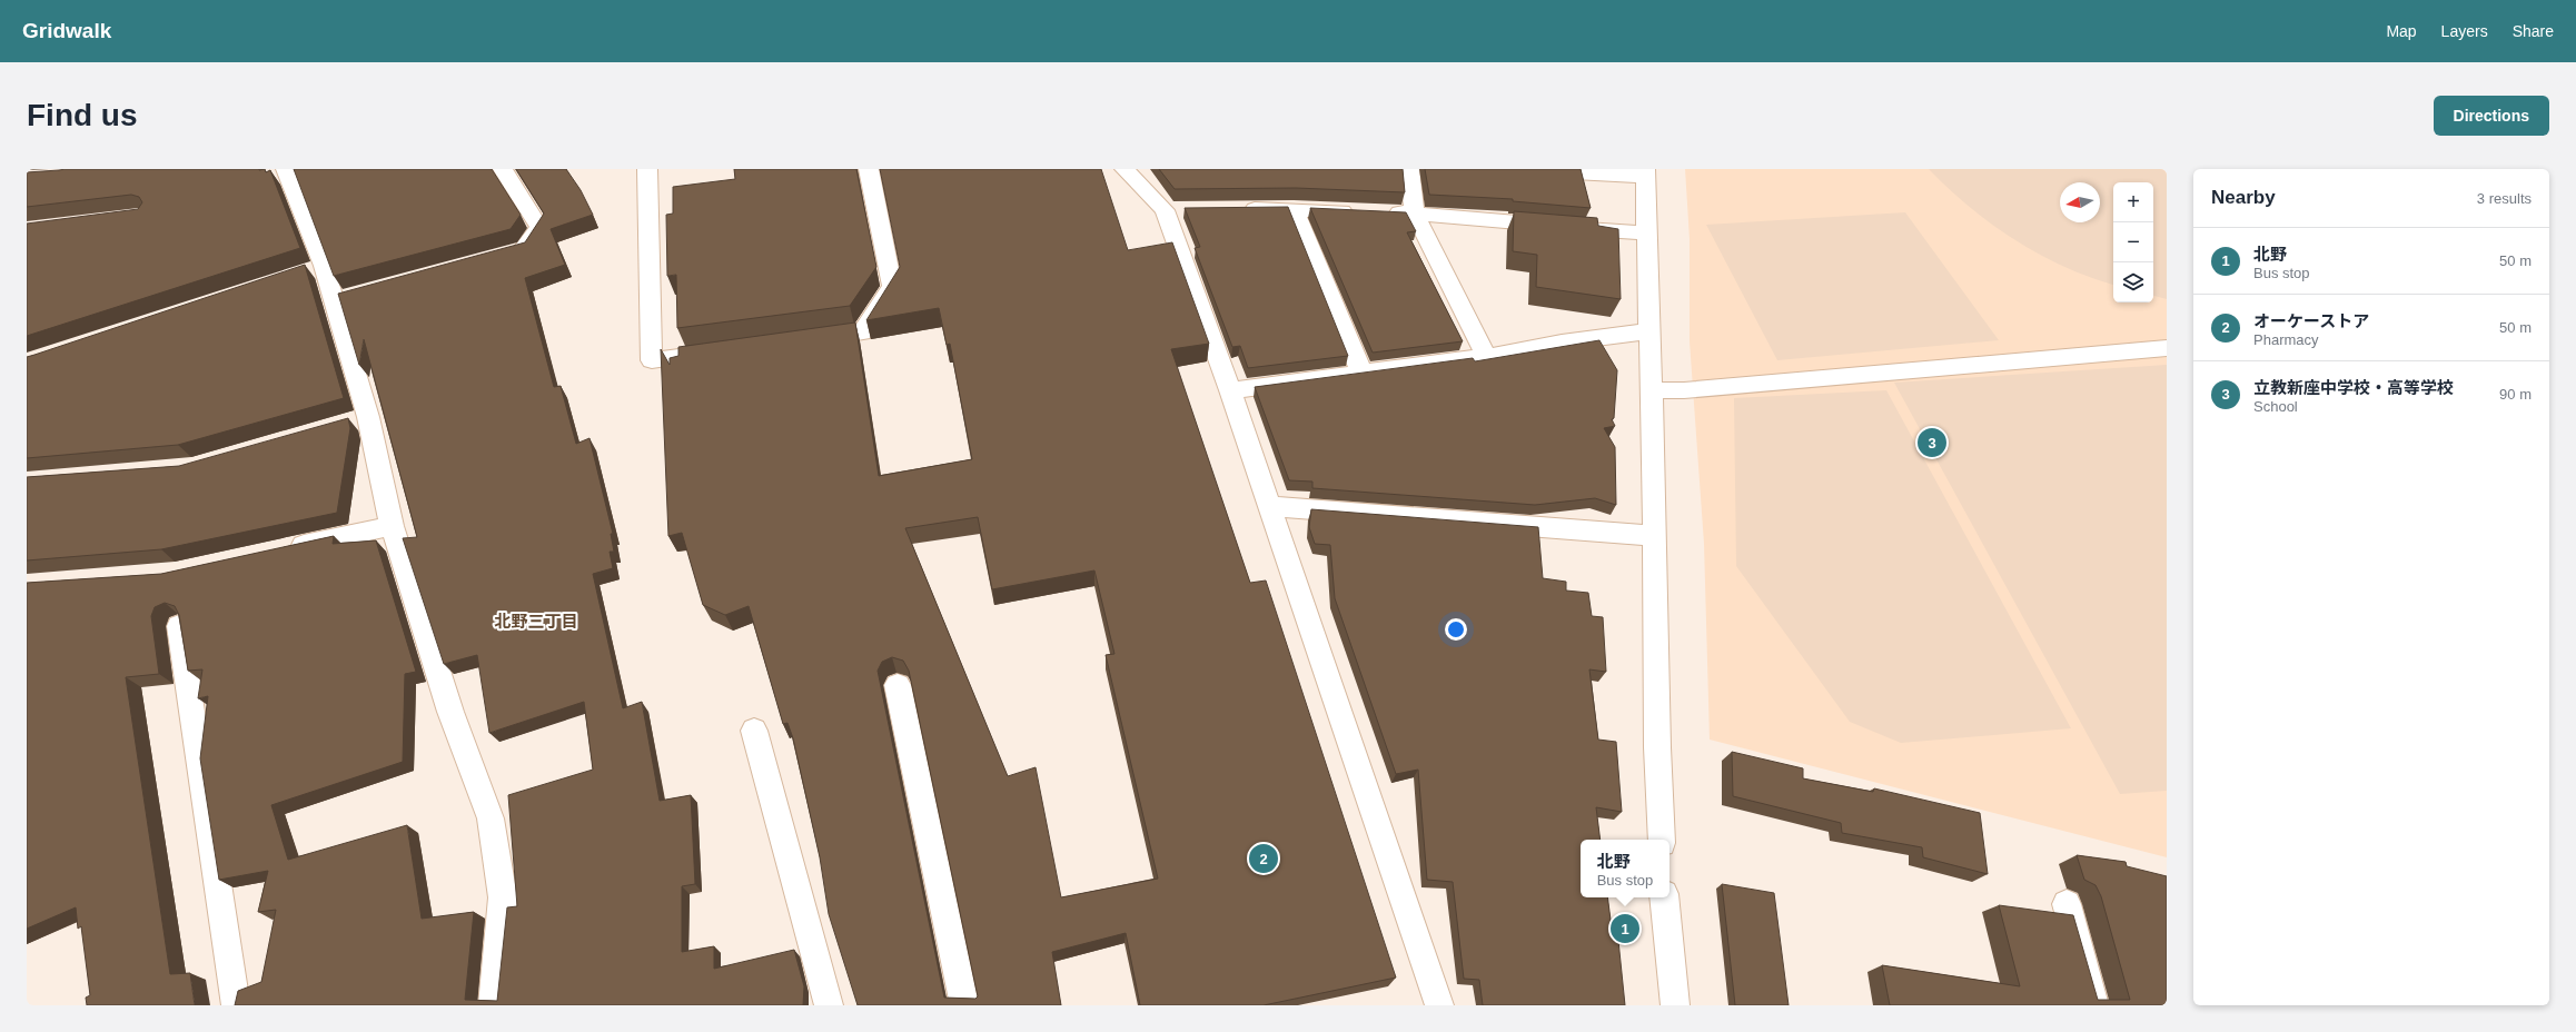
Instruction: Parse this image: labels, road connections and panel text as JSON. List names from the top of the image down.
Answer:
{
  "districts": ["北野三丁目"],
  "north": "left",
  "page": {
    "header": "Gridwalk",
    "nav": ["Map", "Layers", "Share"],
    "buttons": "Directions",
    "title": "Find us",
    "heading": ["Nearby", "3 results"],
    "map_buttons": ["+", "−"],
    "list": [
      {
        "mark": "1",
        "name": "北野",
        "note": "Bus stop",
        "value": "50 m"
      },
      {
        "mark": "2",
        "name": "オーケーストア",
        "note": "Pharmacy",
        "value": "50 m"
      },
      {
        "mark": "3",
        "name": "立教新座中学校・高等学校",
        "note": "School",
        "value": "90 m"
      }
    ],
    "pins": ["3", "2", "1"],
    "popup": ["北野", "Bus stop"]
  }
}
